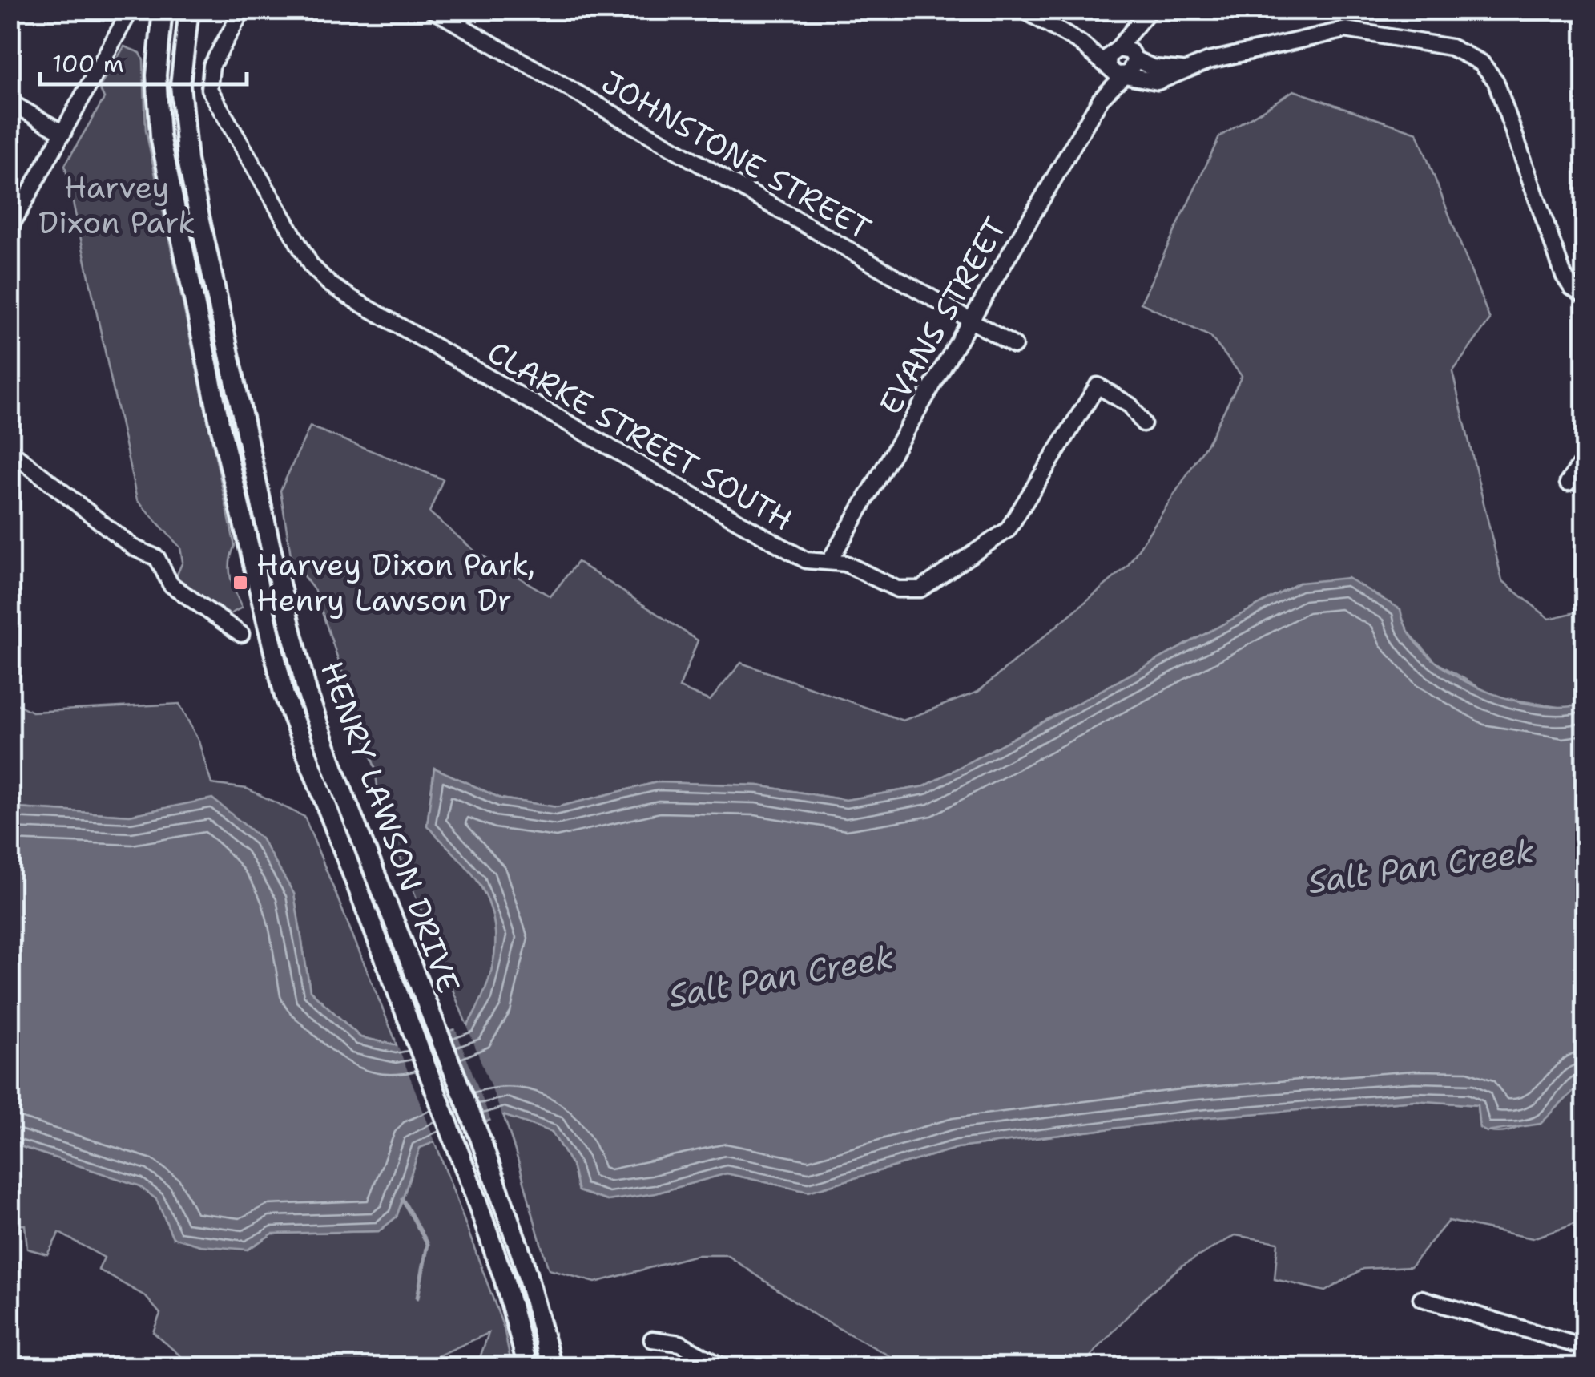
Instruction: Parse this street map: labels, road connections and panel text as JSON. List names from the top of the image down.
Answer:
{
  "streets": {
    "main road": ["HENRY LAWSON DRIVE"],
    "street": ["JOHNSTONE STREET", "EVANS STREET", "CLARKE STREET SOUTH"]
  },
  "crossings": [
    ["JOHNSTONE STREET", "EVANS STREET"],
    ["EVANS STREET", "CLARKE STREET SOUTH"]
  ],
  "water": ["Salt Pan Creek"],
  "parks": ["Harvey Dixon Park"],
  "places": {
    "transit": ["Harvey Dixon Park, Henry Lawson Dr"]
  },
  "scale_bar": "100 m"
}
